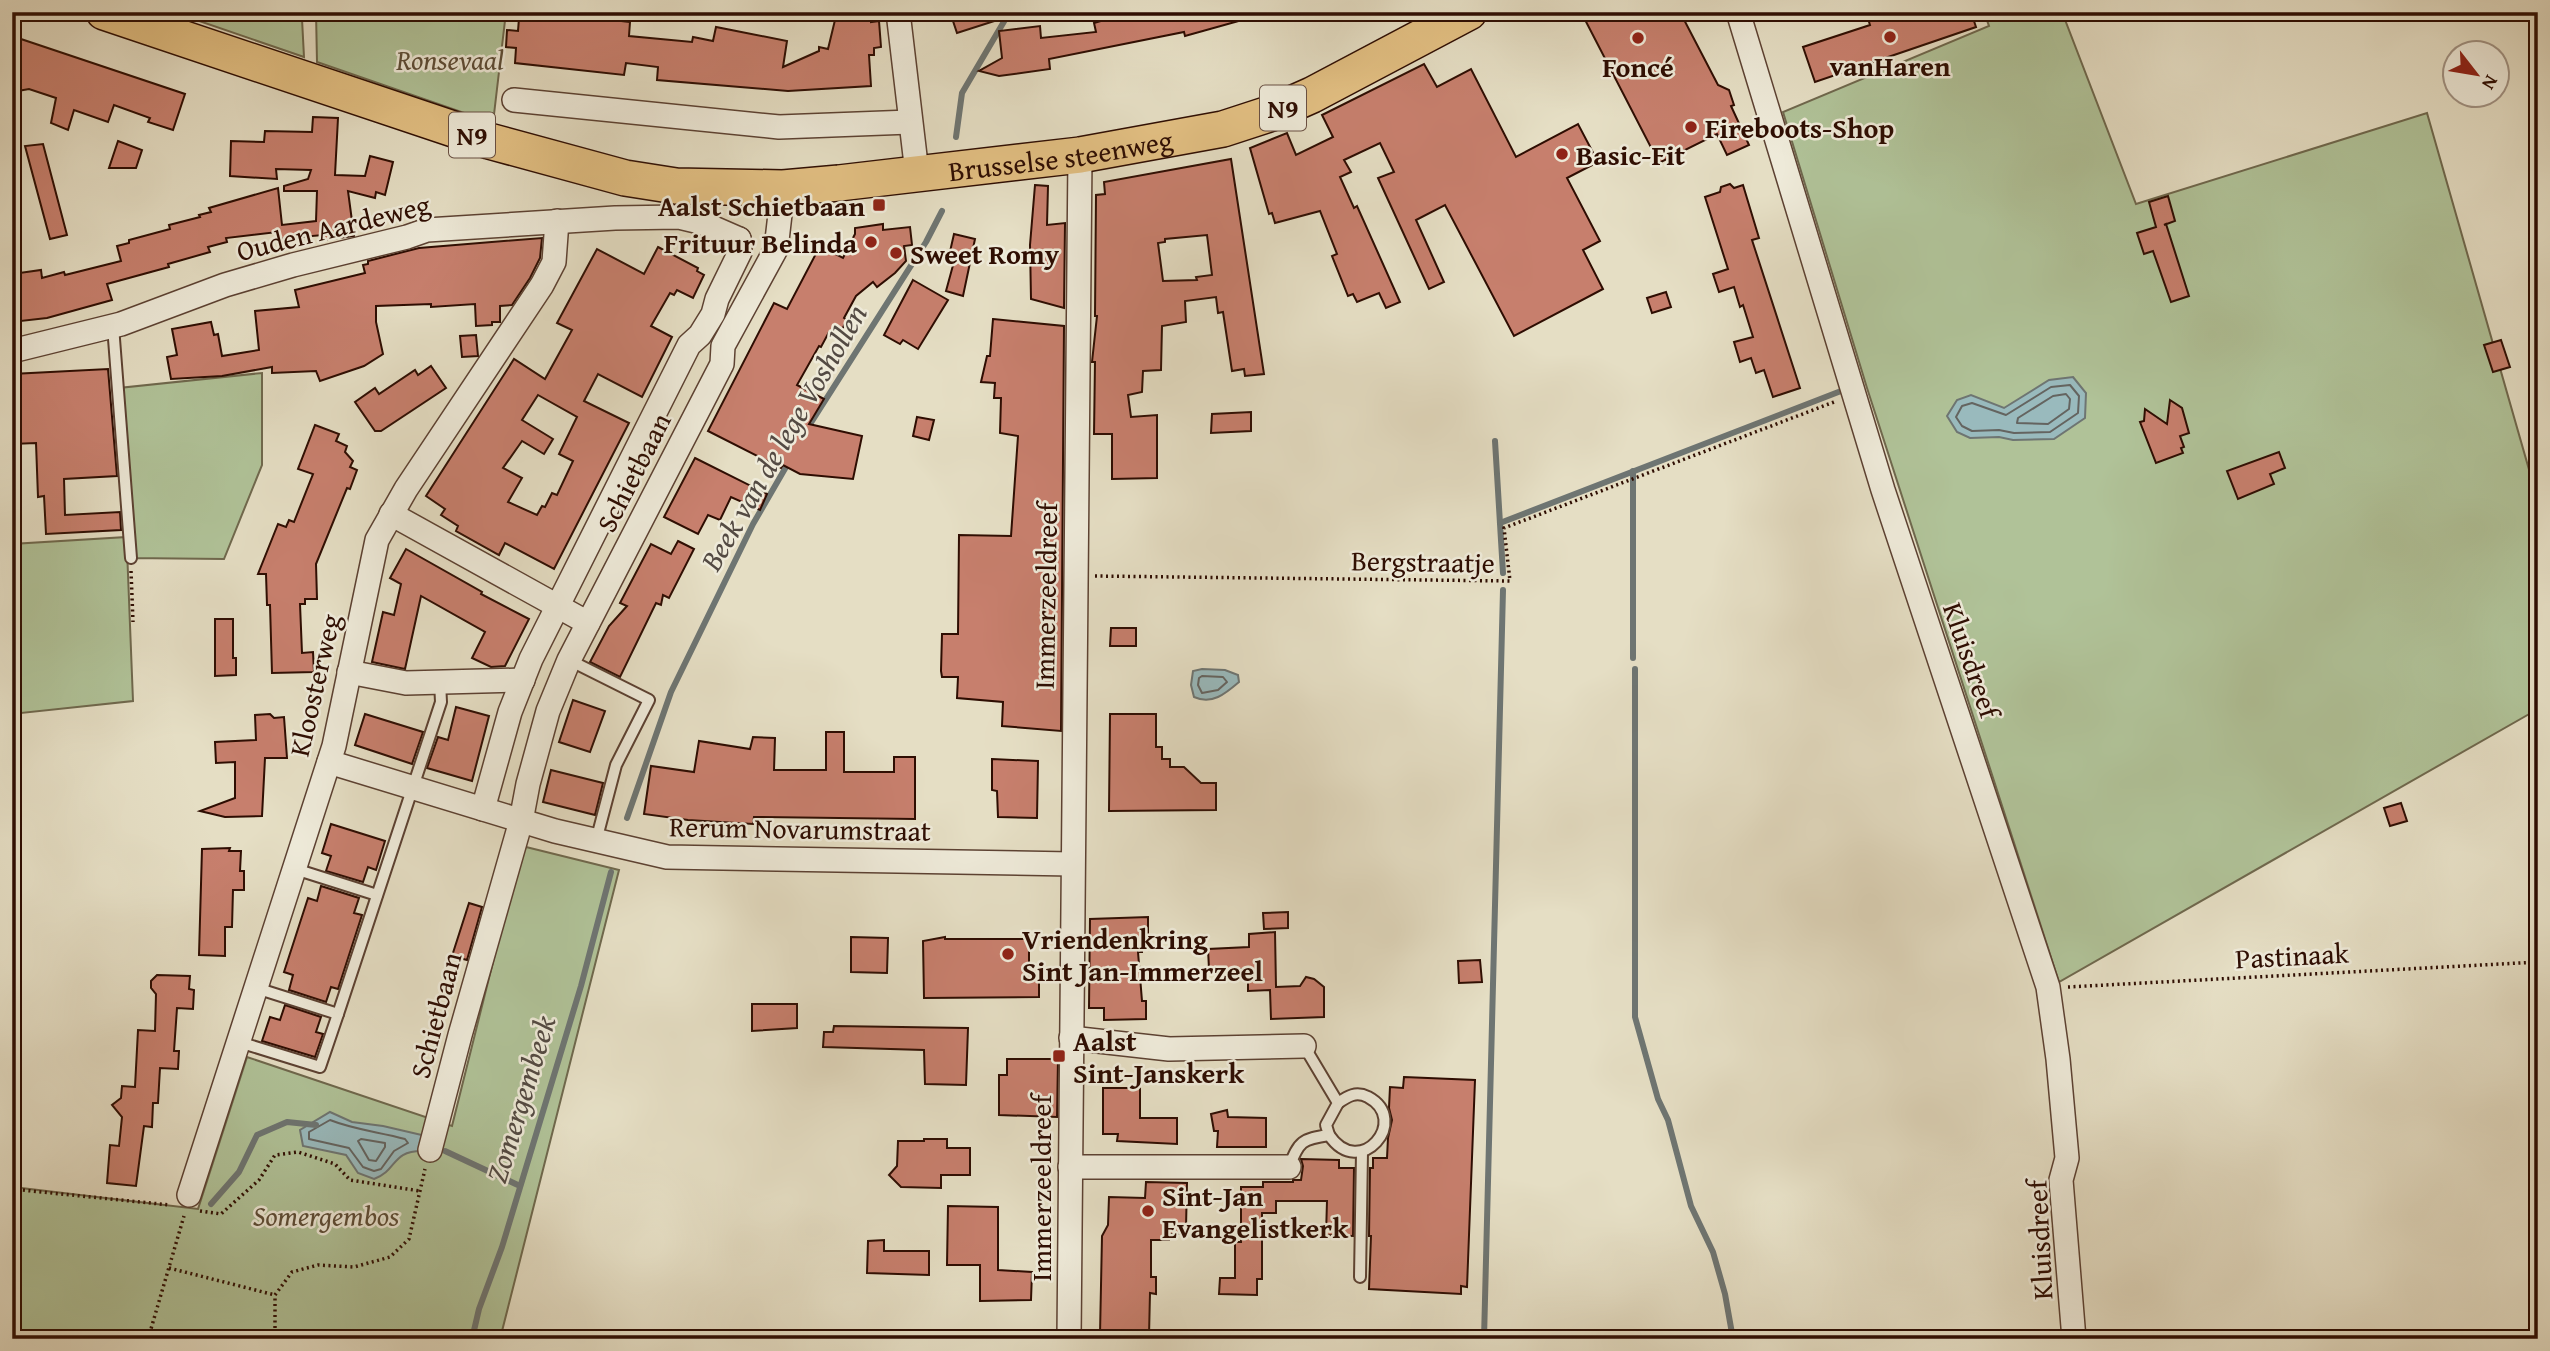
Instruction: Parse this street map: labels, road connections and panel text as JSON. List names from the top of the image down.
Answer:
{
  "streets": {
    "main road": ["N9", "Brusselse steenweg"],
    "street": [
      "Ouden Aardeweg",
      "Schietbaan",
      "Immerzeeldreef",
      "Kluisdreef",
      "Kloosterweg",
      "Rerum Novarumstraat"
    ],
    "path": ["Bergstraatje", "Pastinaak"]
  },
  "crossings": [
    ["Brusselse steenweg", "Schietbaan"],
    ["Brusselse steenweg", "Immerzeeldreef"],
    ["Ouden Aardeweg", "Schietbaan"],
    ["Ouden Aardeweg", "Kloosterweg"],
    ["Schietbaan", "Rerum Novarumstraat"],
    ["Bergstraatje", "Immerzeeldreef"],
    ["Bergstraatje", "Kluisdreef"],
    ["Immerzeeldreef", "Rerum Novarumstraat"],
    ["Kluisdreef", "Pastinaak"],
    ["Kloosterweg", "Rerum Novarumstraat"]
  ],
  "water": ["Beek van de lege Voshollen", "Zomergembeek"],
  "parks": ["Ronsevaal", "Somergembos"],
  "places": {
    "other": [
      "vanHaren",
      "Foncé",
      "Fireboots-Shop",
      "Basic-Fit",
      "Frituur Belinda",
      "Sweet Romy",
      "Vriendenkring Sint Jan-Immerzeel",
      "Sint-Jan Evangelistkerk"
    ],
    "transit": ["Aalst Schietbaan", "Aalst Sint-Janskerk"]
  },
  "north": "bottom right"
}
